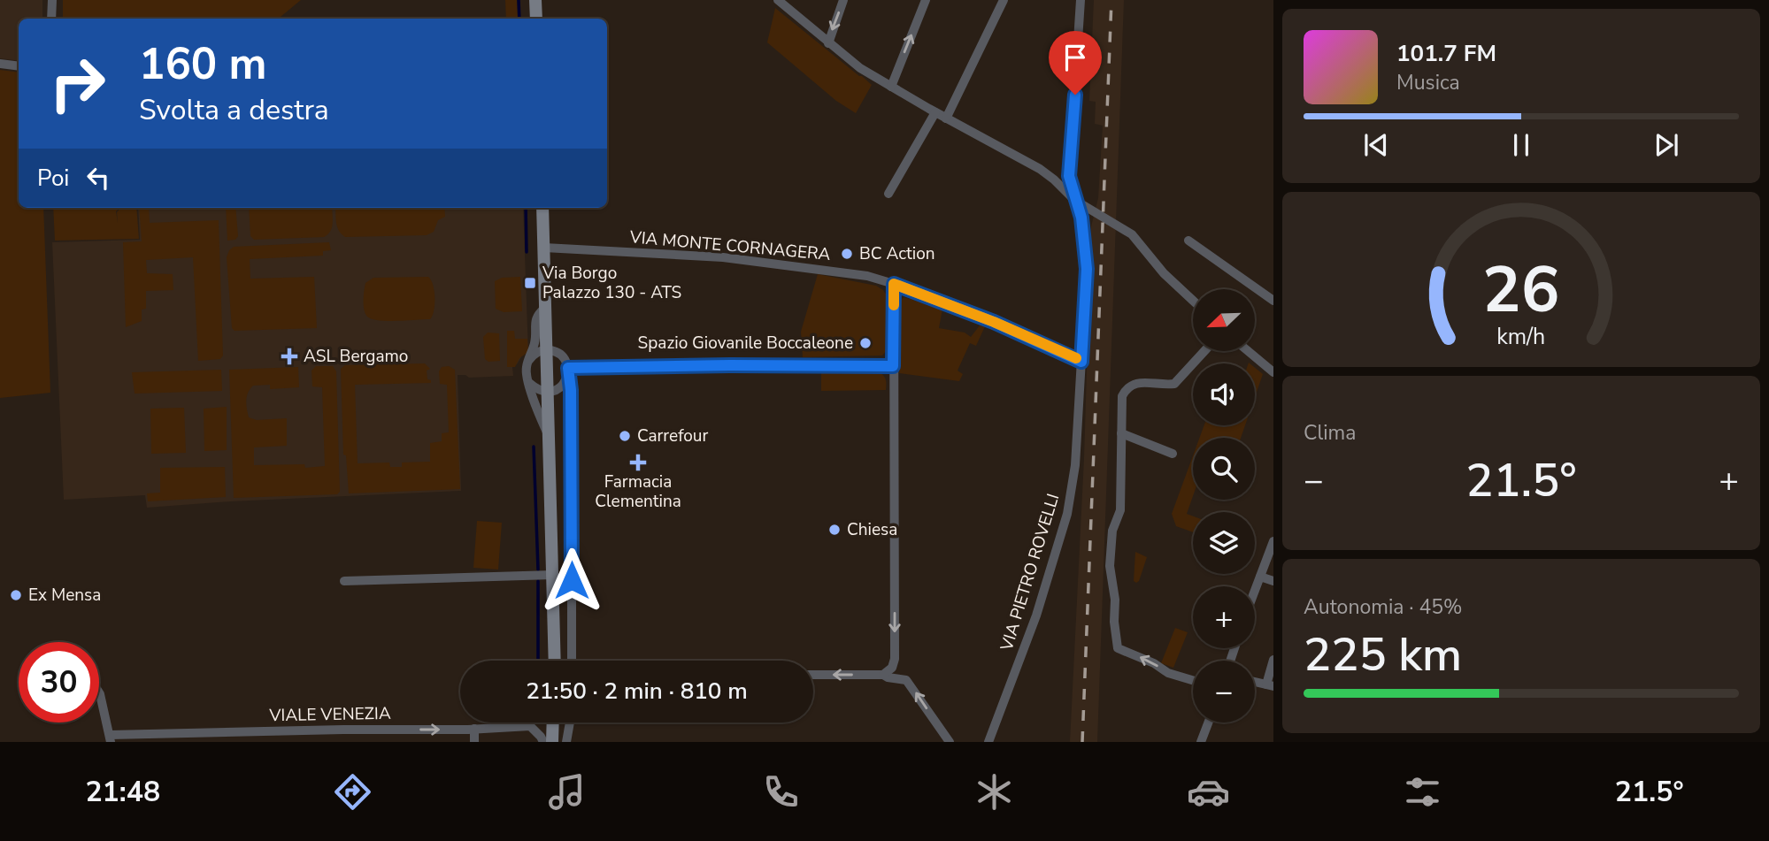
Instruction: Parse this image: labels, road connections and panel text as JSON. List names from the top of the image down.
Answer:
{
  "streets": {
    "street": ["VIA MONTE CORNAGERA", "VIA PIETRO ROVELLI", "VIALE VENEZIA"]
  },
  "crossings": [
    ["VIA MONTE CORNAGERA", "VIA PIETRO ROVELLI"]
  ],
  "places": {
    "other": [
      "BC Action",
      "Spazio Giovanile Boccaleone",
      "Carrefour",
      "Chiesa",
      "Ex Mensa"
    ],
    "transit": ["Via Borgo Palazzo 130 - ATS"],
    "health": ["ASL Bergamo", "Farmacia Clementina"]
  },
  "north": "bottom left",
  "page": {
    "turn": ["160 m", "Svolta a destra"],
    "song": ["101.7 FM", "Musica"],
    "then": "Poi",
    "map_buttons": ["+", "−"],
    "tile": [
      "Clima",
      ["Autonomia · 45%", "225 km"]
    ],
    "heat": ["−", "21.5°", "+"],
    "limit": "30",
    "trip": "21:50 · 2 min · 810 m",
    "tabs": ["21:48", "21.5°"],
    "gauge": ["26", "km/h"]
  }
}
